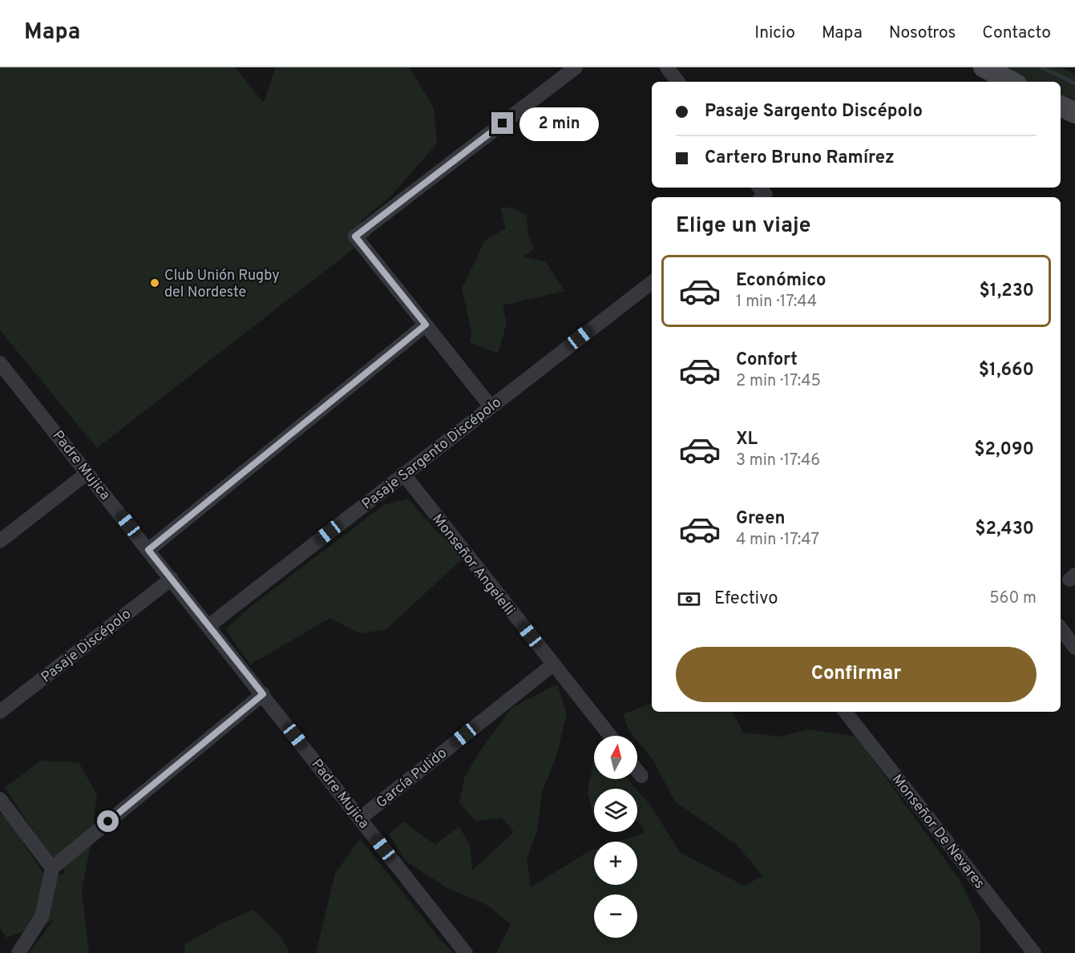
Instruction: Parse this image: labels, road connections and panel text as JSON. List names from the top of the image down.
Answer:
{
  "streets": {
    "street": [
      "Pasaje Sargento Discépolo",
      "Padre Mujica",
      "Monseñor Angelelli",
      "Pasaje Discépolo",
      "García Pulido",
      "Monseñor De Nevares"
    ]
  },
  "crossings": [
    ["Pasaje Sargento Discépolo", "Padre Mujica"],
    ["Pasaje Sargento Discépolo", "Monseñor Angelelli"],
    ["Padre Mujica", "Pasaje Discépolo"],
    ["Padre Mujica", "García Pulido"],
    ["Monseñor Angelelli", "García Pulido"]
  ],
  "places": ["Club Unión Rugby del Nordeste"],
  "north": "top",
  "page": {
    "header": "Mapa",
    "nav": [
      "Inicio",
      "Mapa",
      "Nosotros",
      "Contacto"
    ],
    "banner": ["Pasaje Sargento Discépolo", "Cartero Bruno Ramírez"],
    "bubble": "2 min",
    "heading": "Elige un viaje",
    "list": [
      {
        "name": "Económico",
        "note": "1 min · 17:44",
        "value": "$1,230"
      },
      {
        "name": "Confort",
        "note": "2 min · 17:45",
        "value": "$1,660"
      },
      {
        "name": "XL",
        "note": "3 min · 17:46",
        "value": "$2,090"
      },
      {
        "name": "Green",
        "note": "4 min · 17:47",
        "value": "$2,430"
      }
    ],
    "pay": ["Efectivo", "560 m"],
    "buttons": "Confirmar",
    "map_buttons": ["+", "−"]
  }
}
